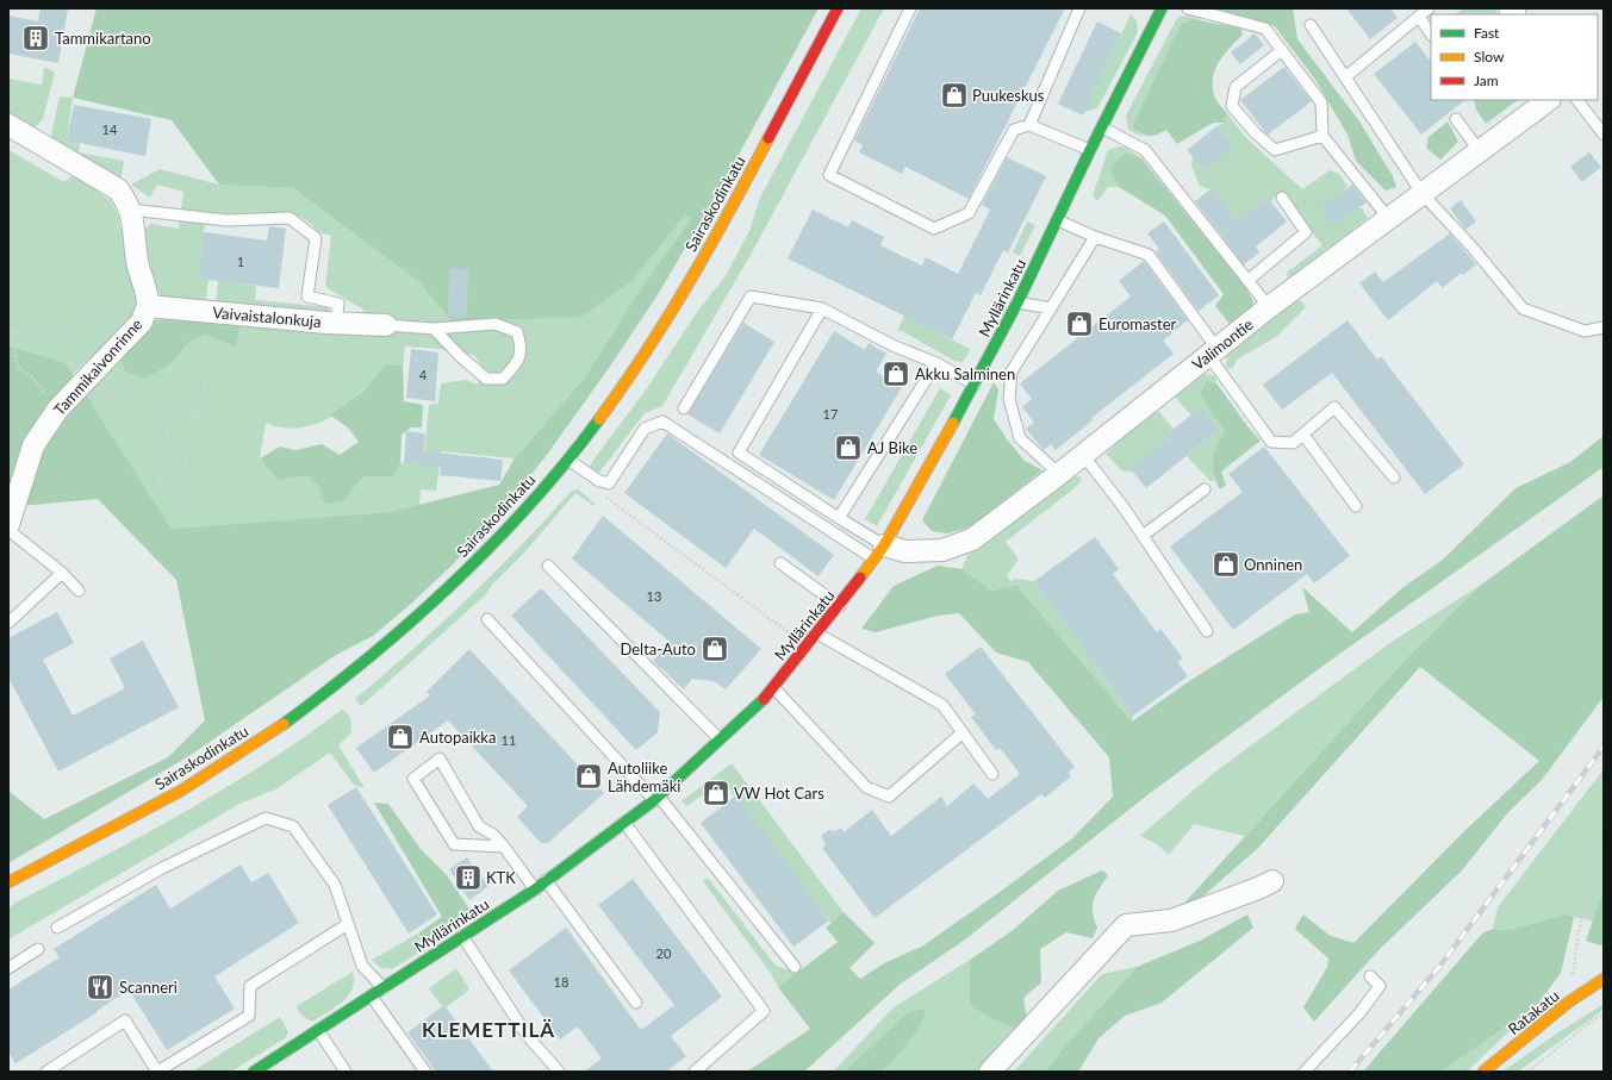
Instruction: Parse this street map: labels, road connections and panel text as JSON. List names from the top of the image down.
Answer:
{
  "streets": {
    "main road": ["Sairaskodinkatu", "Myllärinkatu", "Ratakatu"],
    "street": ["Vaivaistalonkuja", "Valimontie", "Tammikaivonrinne"]
  },
  "crossings": [
    ["Myllärinkatu", "Valimontie"],
    ["Vaivaistalonkuja", "Tammikaivonrinne"]
  ],
  "districts": ["KLEMETTILÄ"],
  "places": {
    "building": ["Tammikartano", "KTK"],
    "shop": [
      "Puukeskus",
      "Euromaster",
      "Akku Salminen",
      "AJ Bike",
      "Onninen",
      "Delta-Auto",
      "Autopaikka",
      "Autoliike Lähdemäki",
      "VW Hot Cars"
    ],
    "restaurant": ["Scanneri"]
  },
  "house_numbers": [
    "14",
    "1",
    "4",
    "17",
    "13",
    "11",
    "20",
    "18"
  ],
  "legend": ["Fast", "Slow", "Jam"]
}
